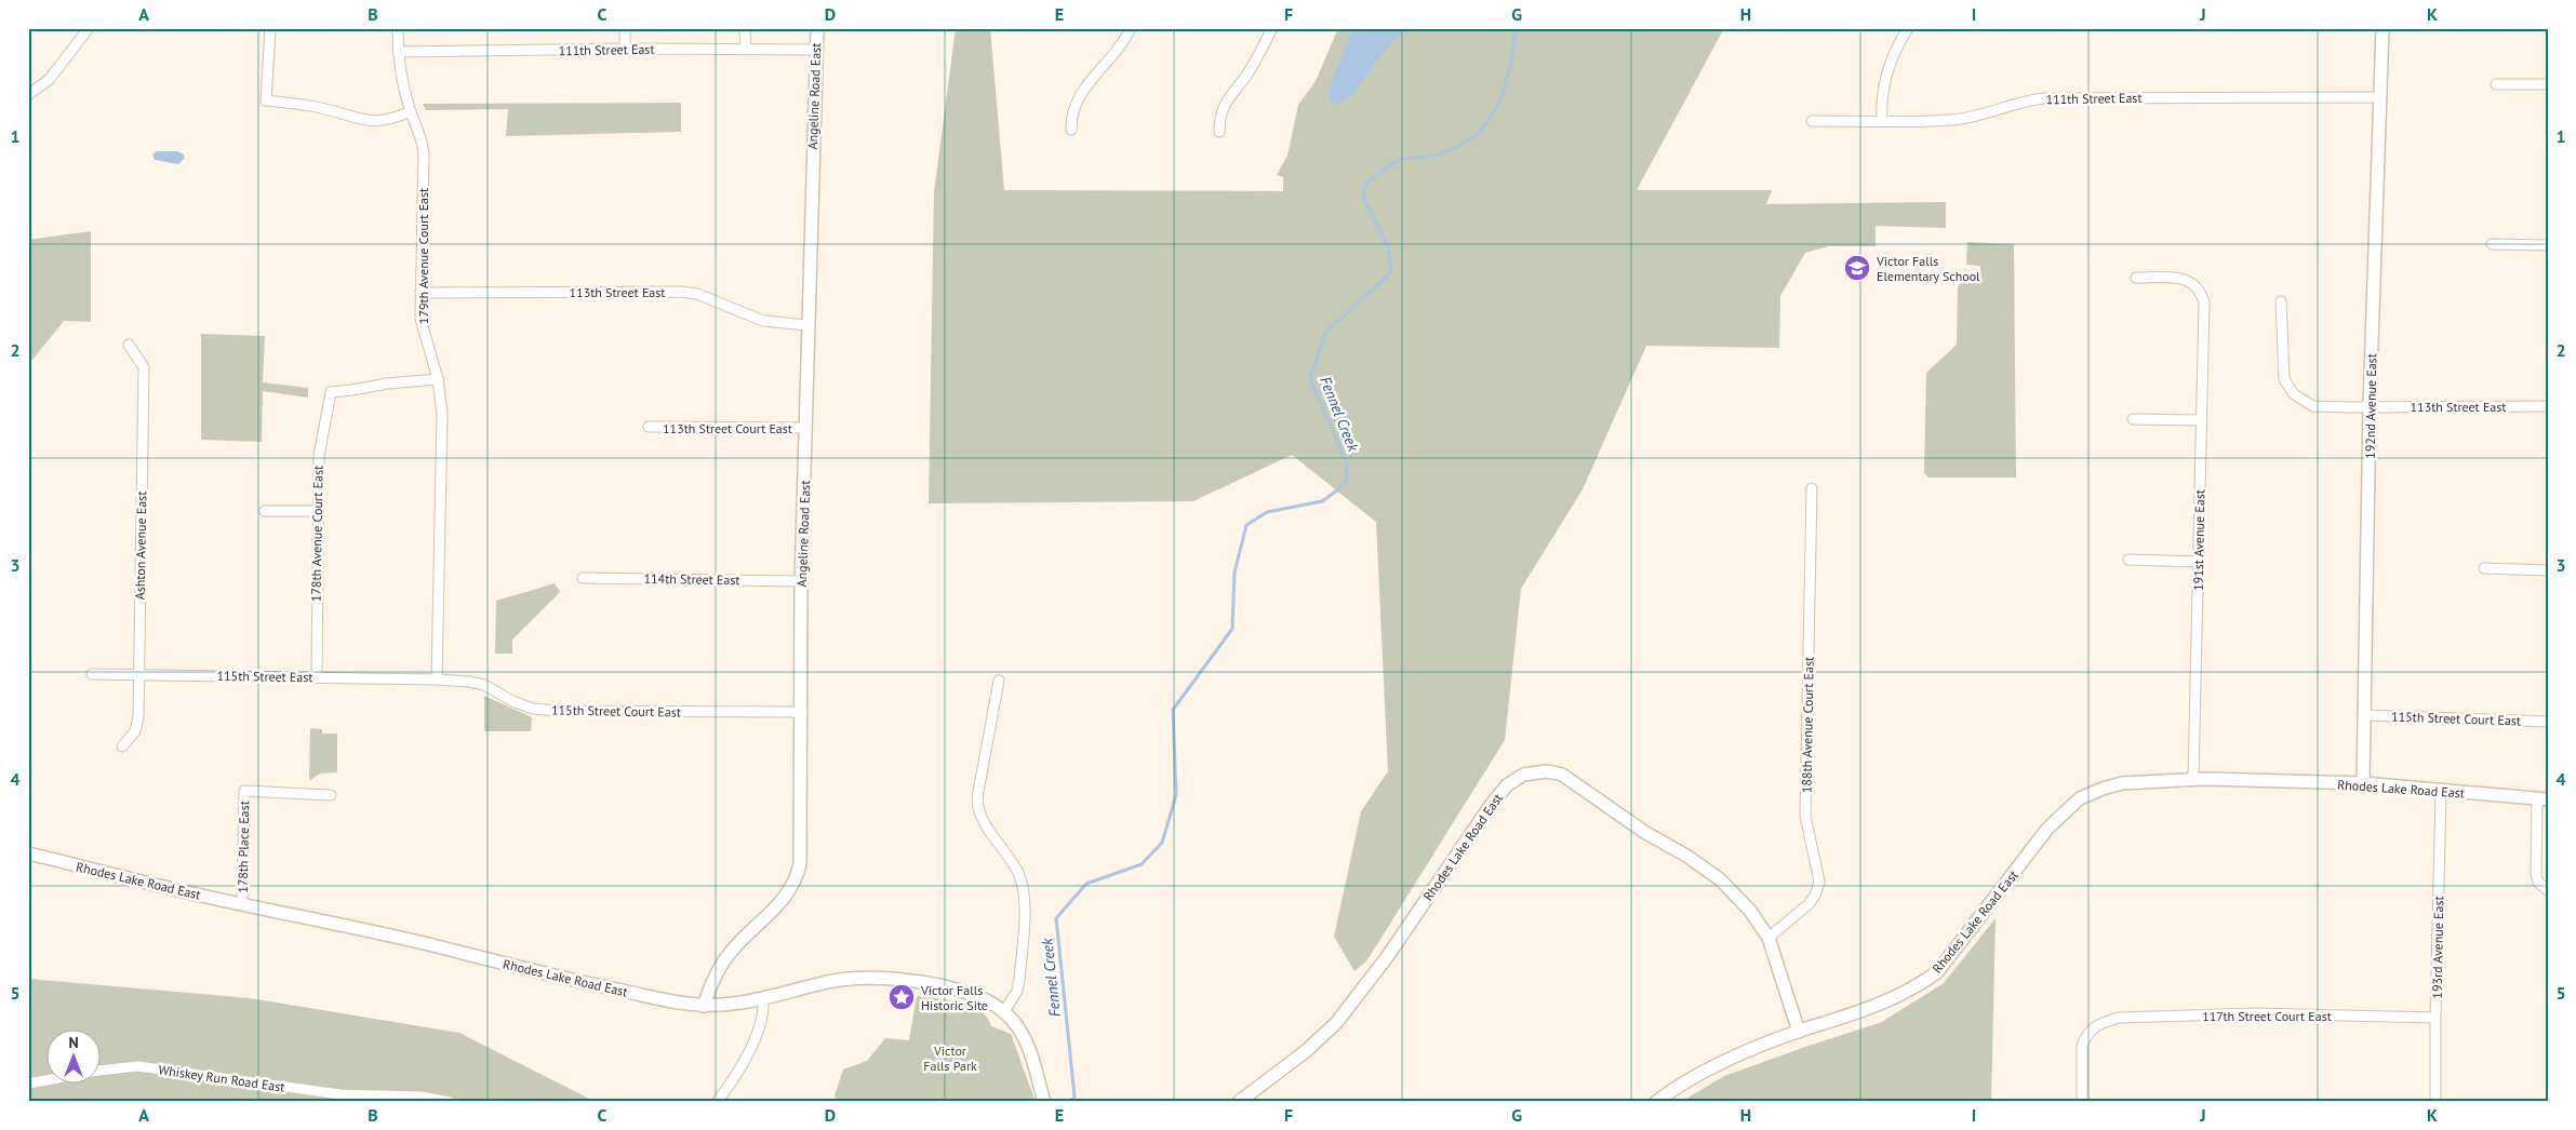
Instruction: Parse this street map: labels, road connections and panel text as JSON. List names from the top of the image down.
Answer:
{
  "streets": {
    "street": [
      "111th Street East",
      "Angeline Road East",
      "179th Avenue Court East",
      "113th Street East",
      "192nd Avenue East",
      "113th Street Court East",
      "178th Avenue Court East",
      "191st Avenue East",
      "Ashton Avenue East",
      "114th Street East",
      "115th Street East",
      "115th Street Court East",
      "188th Avenue Court East",
      "Rhodes Lake Road East",
      "178th Place East",
      "193rd Avenue East",
      "117th Street Court East",
      "Whiskey Run Road East"
    ]
  },
  "crossings": [
    ["111th Street East", "Angeline Road East"],
    ["111th Street East", "179th Avenue Court East"],
    ["111th Street East", "192nd Avenue East"],
    ["Angeline Road East", "113th Street East"],
    ["Angeline Road East", "113th Street Court East"],
    ["Angeline Road East", "114th Street East"],
    ["Angeline Road East", "115th Street Court East"],
    ["Angeline Road East", "Rhodes Lake Road East"],
    ["179th Avenue Court East", "113th Street East"],
    ["179th Avenue Court East", "178th Avenue Court East"],
    ["179th Avenue Court East", "115th Street East"],
    ["179th Avenue Court East", "115th Street Court East"],
    ["113th Street East", "192nd Avenue East"],
    ["192nd Avenue East", "115th Street Court East"],
    ["192nd Avenue East", "Rhodes Lake Road East"],
    ["178th Avenue Court East", "115th Street East"],
    ["191st Avenue East", "Rhodes Lake Road East"],
    ["Ashton Avenue East", "115th Street East"],
    ["115th Street East", "115th Street Court East"],
    ["188th Avenue Court East", "Rhodes Lake Road East"],
    ["Rhodes Lake Road East", "178th Place East"],
    ["Rhodes Lake Road East", "193rd Avenue East"],
    ["193rd Avenue East", "117th Street Court East"]
  ],
  "water": ["Fennel Creek"],
  "parks": ["Victor Falls Park"],
  "places": {
    "school or university": ["Victor Falls Elementary School"],
    "place": ["Victor Falls Historic Site"]
  },
  "north": "top",
  "grid": {
    "columns": [
      "A",
      "B",
      "C",
      "D",
      "E",
      "F",
      "G",
      "H",
      "I",
      "J",
      "K"
    ],
    "rows": [
      "1",
      "2",
      "3",
      "4",
      "5"
    ]
  }
}
